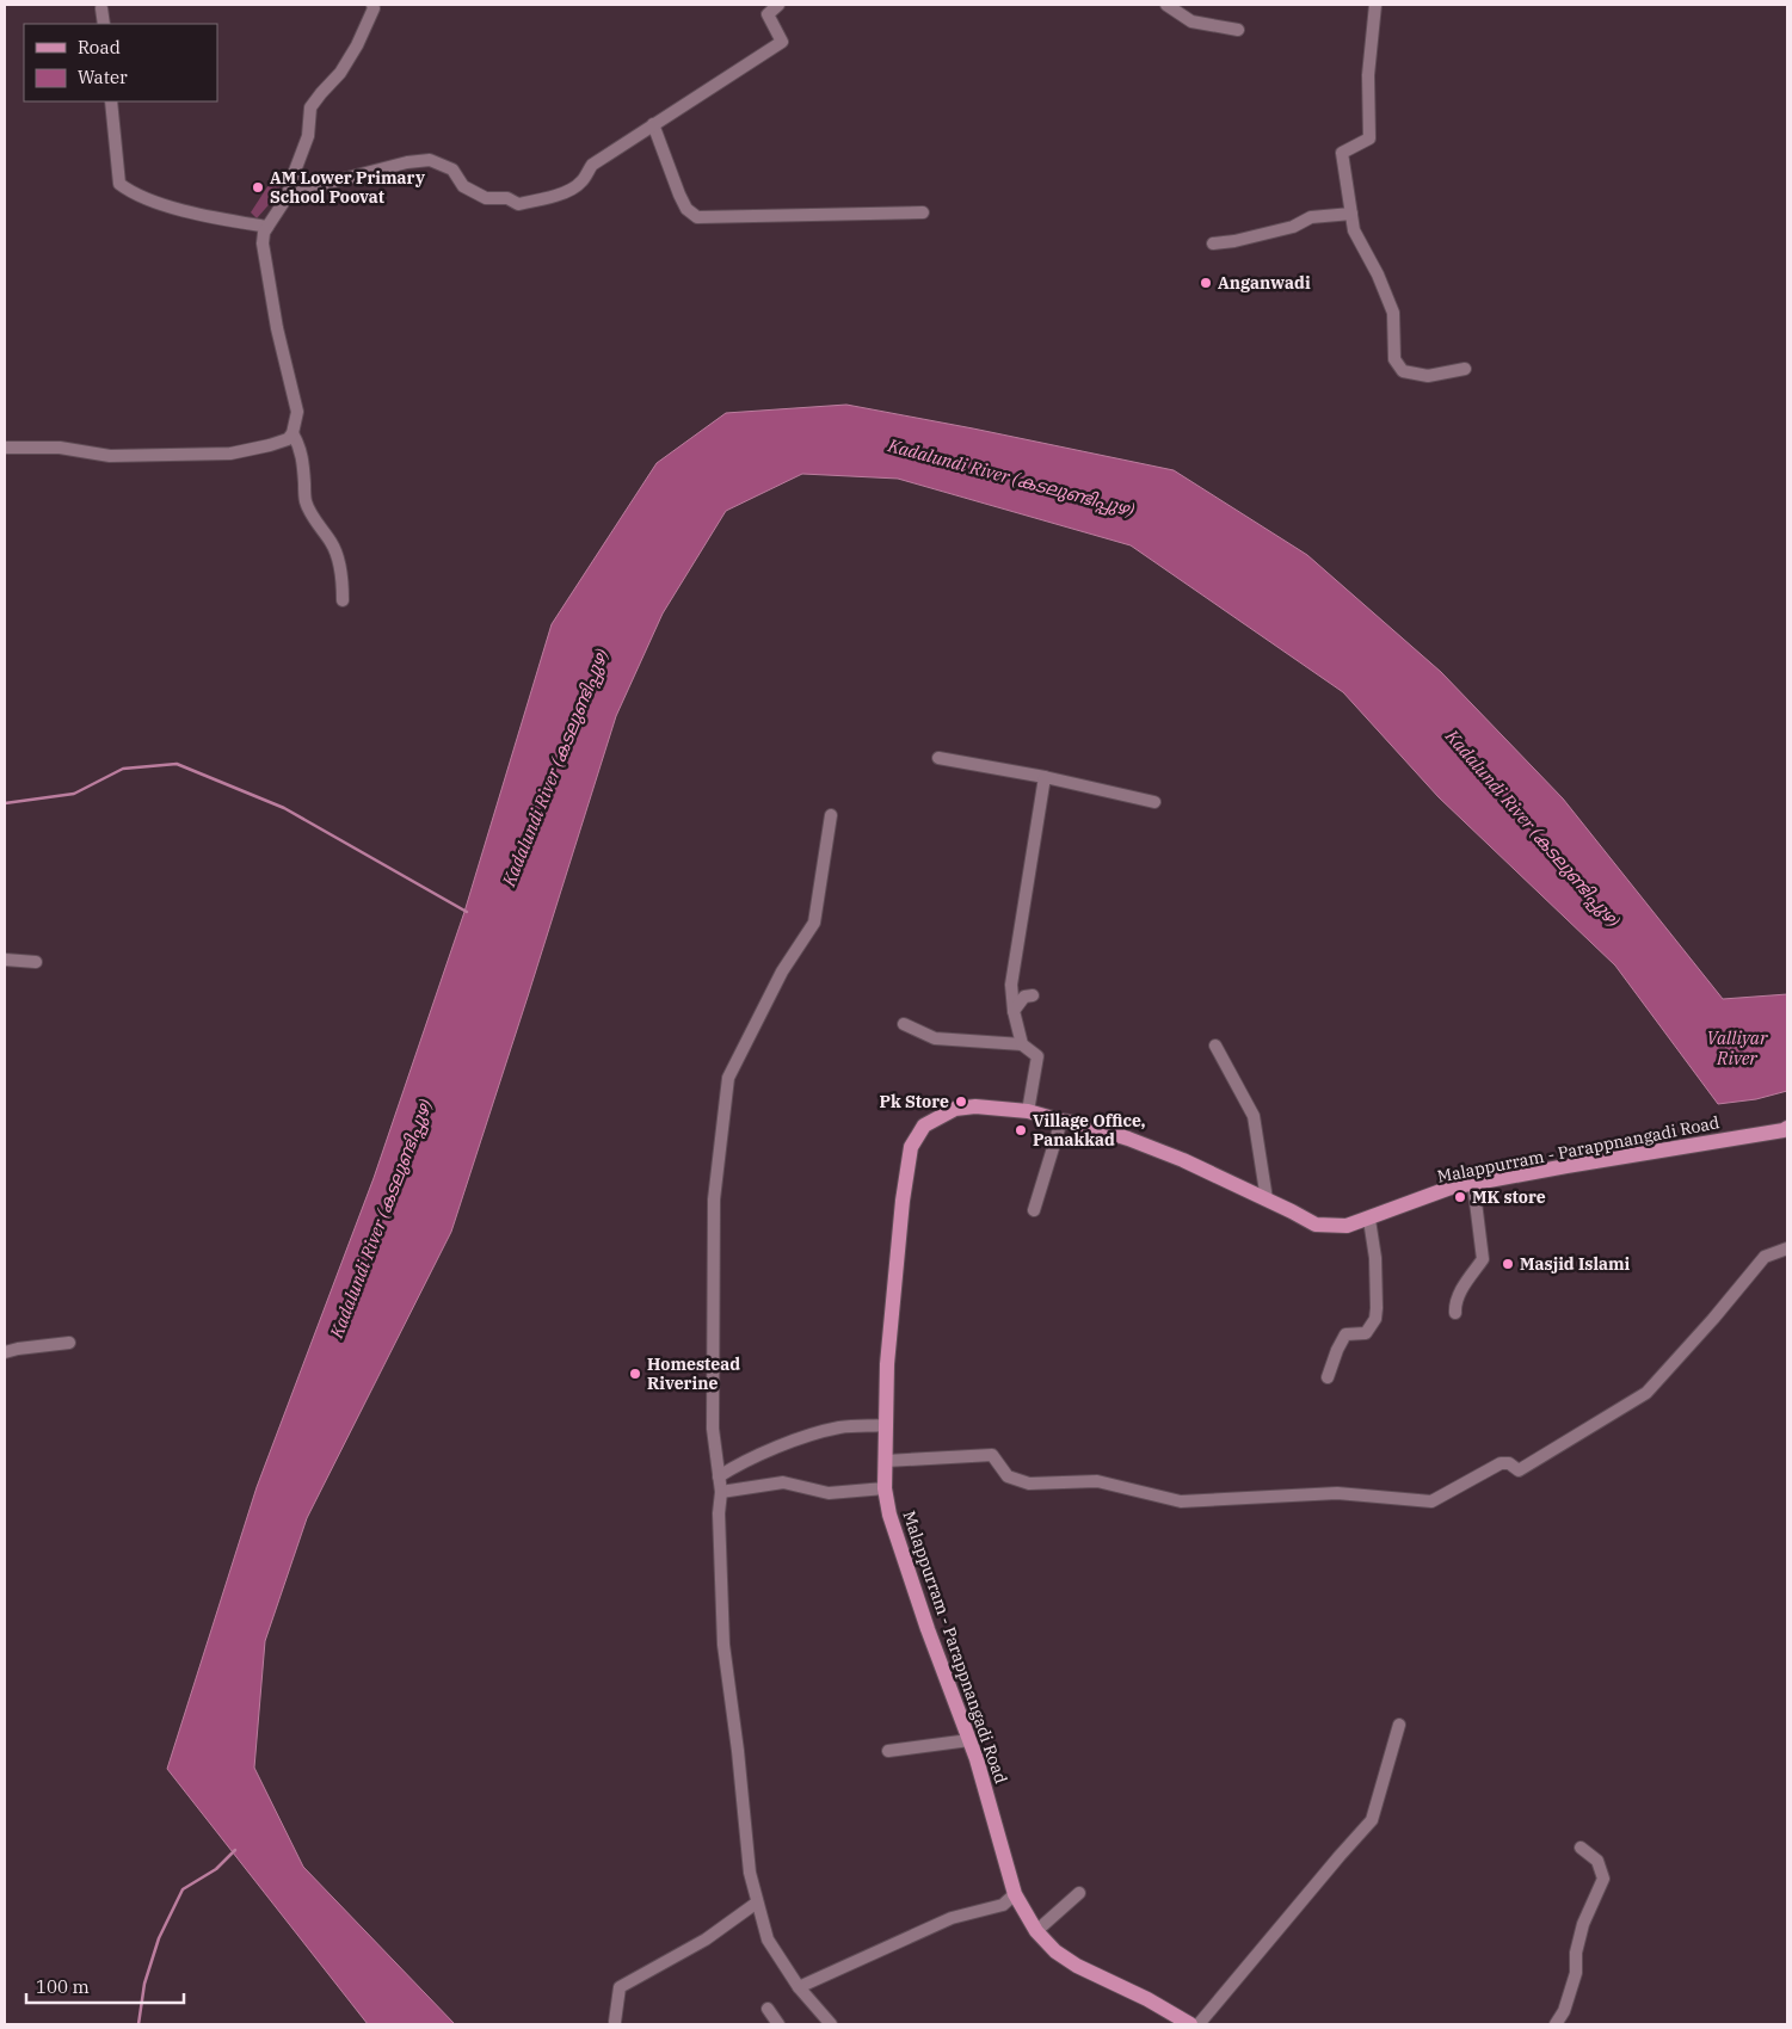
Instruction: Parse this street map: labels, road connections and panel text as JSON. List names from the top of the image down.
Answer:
{
  "streets": {
    "main road": ["Malappurram - Parappnangadi Road"]
  },
  "water": ["Kadalundi River (കടലുണ്ടിപ്പുഴ)", "Valliyar River"],
  "places": [
    "AM Lower Primary School Poovat",
    "Anganwadi",
    "Pk Store",
    "Village Office, Panakkad",
    "MK store",
    "Masjid Islami",
    "Homestead Riverine"
  ],
  "legend": ["Road", "Water"],
  "scale_bar": "100 m"
}
